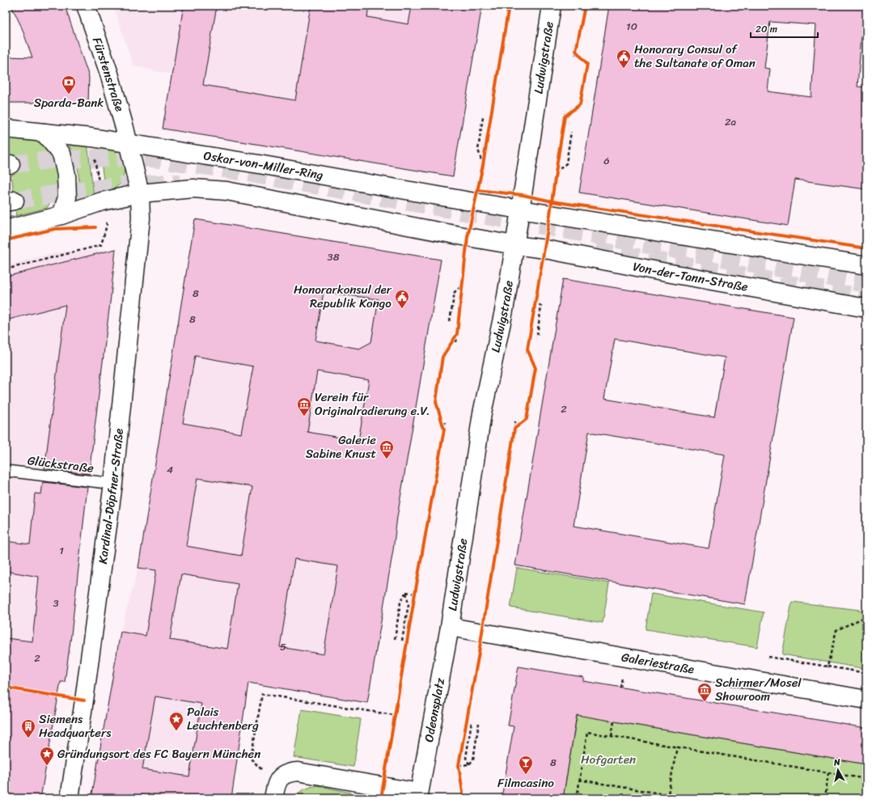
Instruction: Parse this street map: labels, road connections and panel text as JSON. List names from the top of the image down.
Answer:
{
  "streets": {
    "main road": [
      "Ludwigstraße",
      "Fürstenstraße",
      "Oskar-von-Miller-Ring",
      "Von-der-Tann-Straße",
      "Kardinal-Döpfner-Straße",
      "Galeriestraße",
      "Odeonsplatz"
    ],
    "lane": ["Glückstraße"]
  },
  "crossings": [
    ["Ludwigstraße", "Oskar-von-Miller-Ring"],
    ["Ludwigstraße", "Von-der-Tann-Straße"],
    ["Ludwigstraße", "Galeriestraße"],
    ["Ludwigstraße", "Odeonsplatz"],
    ["Fürstenstraße", "Oskar-von-Miller-Ring"],
    ["Fürstenstraße", "Kardinal-Döpfner-Straße"],
    ["Glückstraße", "Kardinal-Döpfner-Straße"],
    ["Galeriestraße", "Odeonsplatz"]
  ],
  "parks": ["Hofgarten"],
  "places": {
    "public building": ["Honorary Consul of the Sultanate of Oman", "Honorarkonsul der Republik Kongo"],
    "bank": ["Sparda-Bank"],
    "museum": ["Verein für Originalradierung e.V.", "Galerie Sabine Knust", "Schirmer/Mosel Showroom"],
    "place": ["Palais Leuchtenberg", "Gründungsort des FC Bayern München"],
    "building": ["Siemens Headquarters"],
    "bar": ["Filmcasino"]
  },
  "house_numbers": [
    "10",
    "2a",
    "6",
    "38",
    "8",
    "8",
    "2",
    "4",
    "1",
    "3",
    "5",
    "2",
    "8"
  ],
  "scale_bar": "20 m",
  "north": "top"
}
